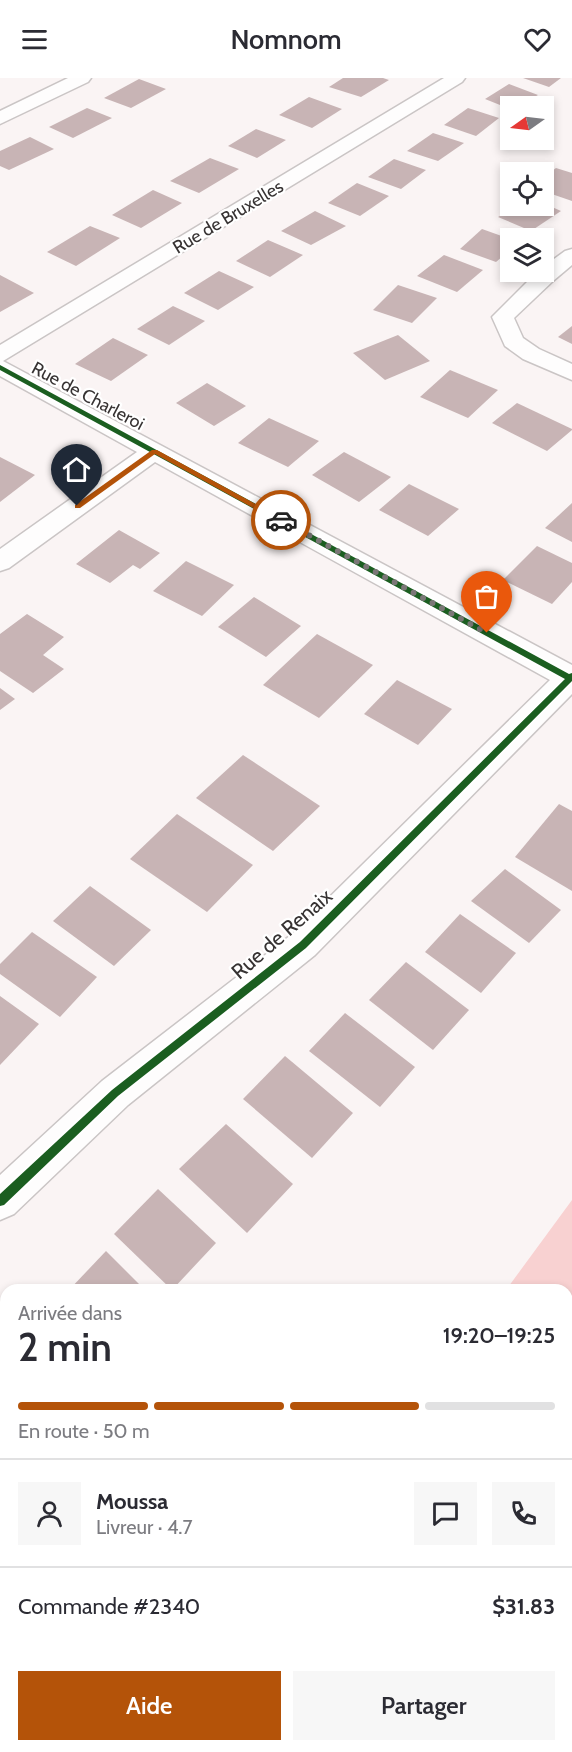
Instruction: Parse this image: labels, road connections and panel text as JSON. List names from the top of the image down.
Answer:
{
  "streets": {
    "street": ["Rue de Bruxelles", "Rue de Charleroi", "Rue de Renaix"]
  },
  "crossings": [
    ["Rue de Charleroi", "Rue de Renaix"]
  ],
  "north": "left",
  "page": {
    "header": "Nomnom",
    "heading": ["2 min", "Arrivée dans", "19:20–19:25"],
    "panel": [
      "Moussa",
      "Livreur · 4.7",
      "Commande #2340",
      "$31.83"
    ],
    "bar": "En route · 50 m",
    "buttons": ["Aide", "Partager"]
  }
}
